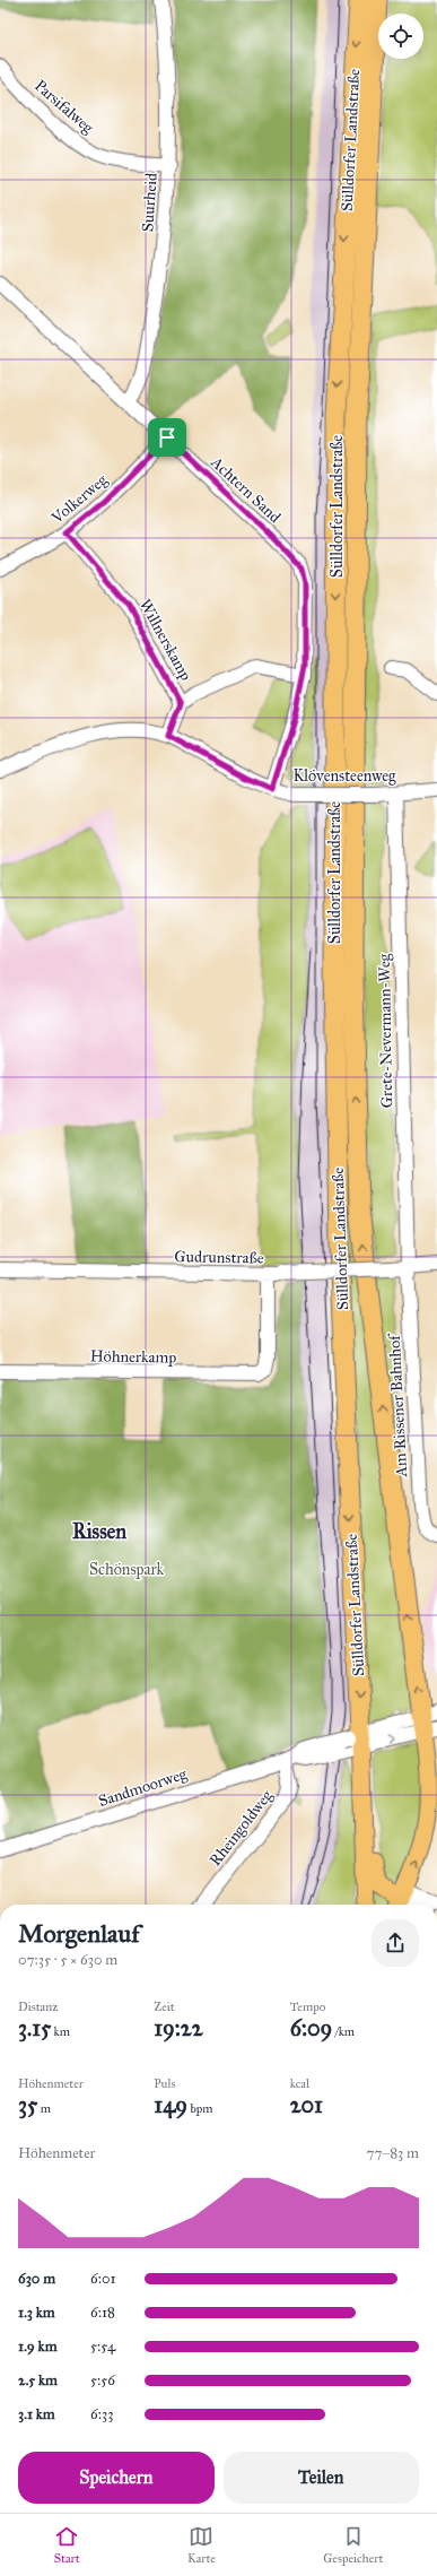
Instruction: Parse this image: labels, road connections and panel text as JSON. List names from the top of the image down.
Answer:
{
  "streets": {
    "highway": ["Sülldorfer Landstraße"],
    "street": [
      "Parsifalweg",
      "Suurheid",
      "Achtern Sand",
      "Volkerweg",
      "Willnerskamp",
      "Klövensteenweg",
      "Grete-Nevermann-Weg",
      "Gudrunstraße",
      "Höhnerkamp",
      "Am Rissener Bahnhof",
      "Sandmoorweg",
      "Rheingoldweg"
    ]
  },
  "crossings": [
    ["Parsifalweg", "Suurheid"],
    ["Sülldorfer Landstraße", "Sandmoorweg"],
    ["Suurheid", "Achtern Sand"],
    ["Achtern Sand", "Volkerweg"],
    ["Achtern Sand", "Klövensteenweg"],
    ["Volkerweg", "Willnerskamp"],
    ["Klövensteenweg", "Grete-Nevermann-Weg"],
    ["Grete-Nevermann-Weg", "Gudrunstraße"],
    ["Grete-Nevermann-Weg", "Am Rissener Bahnhof"],
    ["Gudrunstraße", "Höhnerkamp"],
    ["Gudrunstraße", "Am Rissener Bahnhof"],
    ["Sandmoorweg", "Rheingoldweg"]
  ],
  "districts": ["Rissen"],
  "parks": ["Schönspark"],
  "page": {
    "heading": ["Morgenlauf", "07:35 · 5 × 630 m"],
    "stats": [
      ["Distanz", "3.15 km"],
      ["Zeit", "19:22"],
      ["Tempo", "6:09 /km"],
      ["Höhenmeter", "35 m"],
      ["Puls", "149 bpm"],
      ["kcal", "201"]
    ],
    "chart": ["Höhenmeter", "77–83 m"],
    "list": [
      {
        "name": "630 m",
        "note": "6:01"
      },
      {
        "name": "1.3 km",
        "note": "6:18"
      },
      {
        "name": "1.9 km",
        "note": "5:54"
      },
      {
        "name": "2.5 km",
        "note": "5:56"
      },
      {
        "name": "3.1 km",
        "note": "6:33"
      }
    ],
    "buttons": ["Speichern", "Teilen"],
    "tabs": ["Start", "Karte", "Gespeichert"]
  }
}
